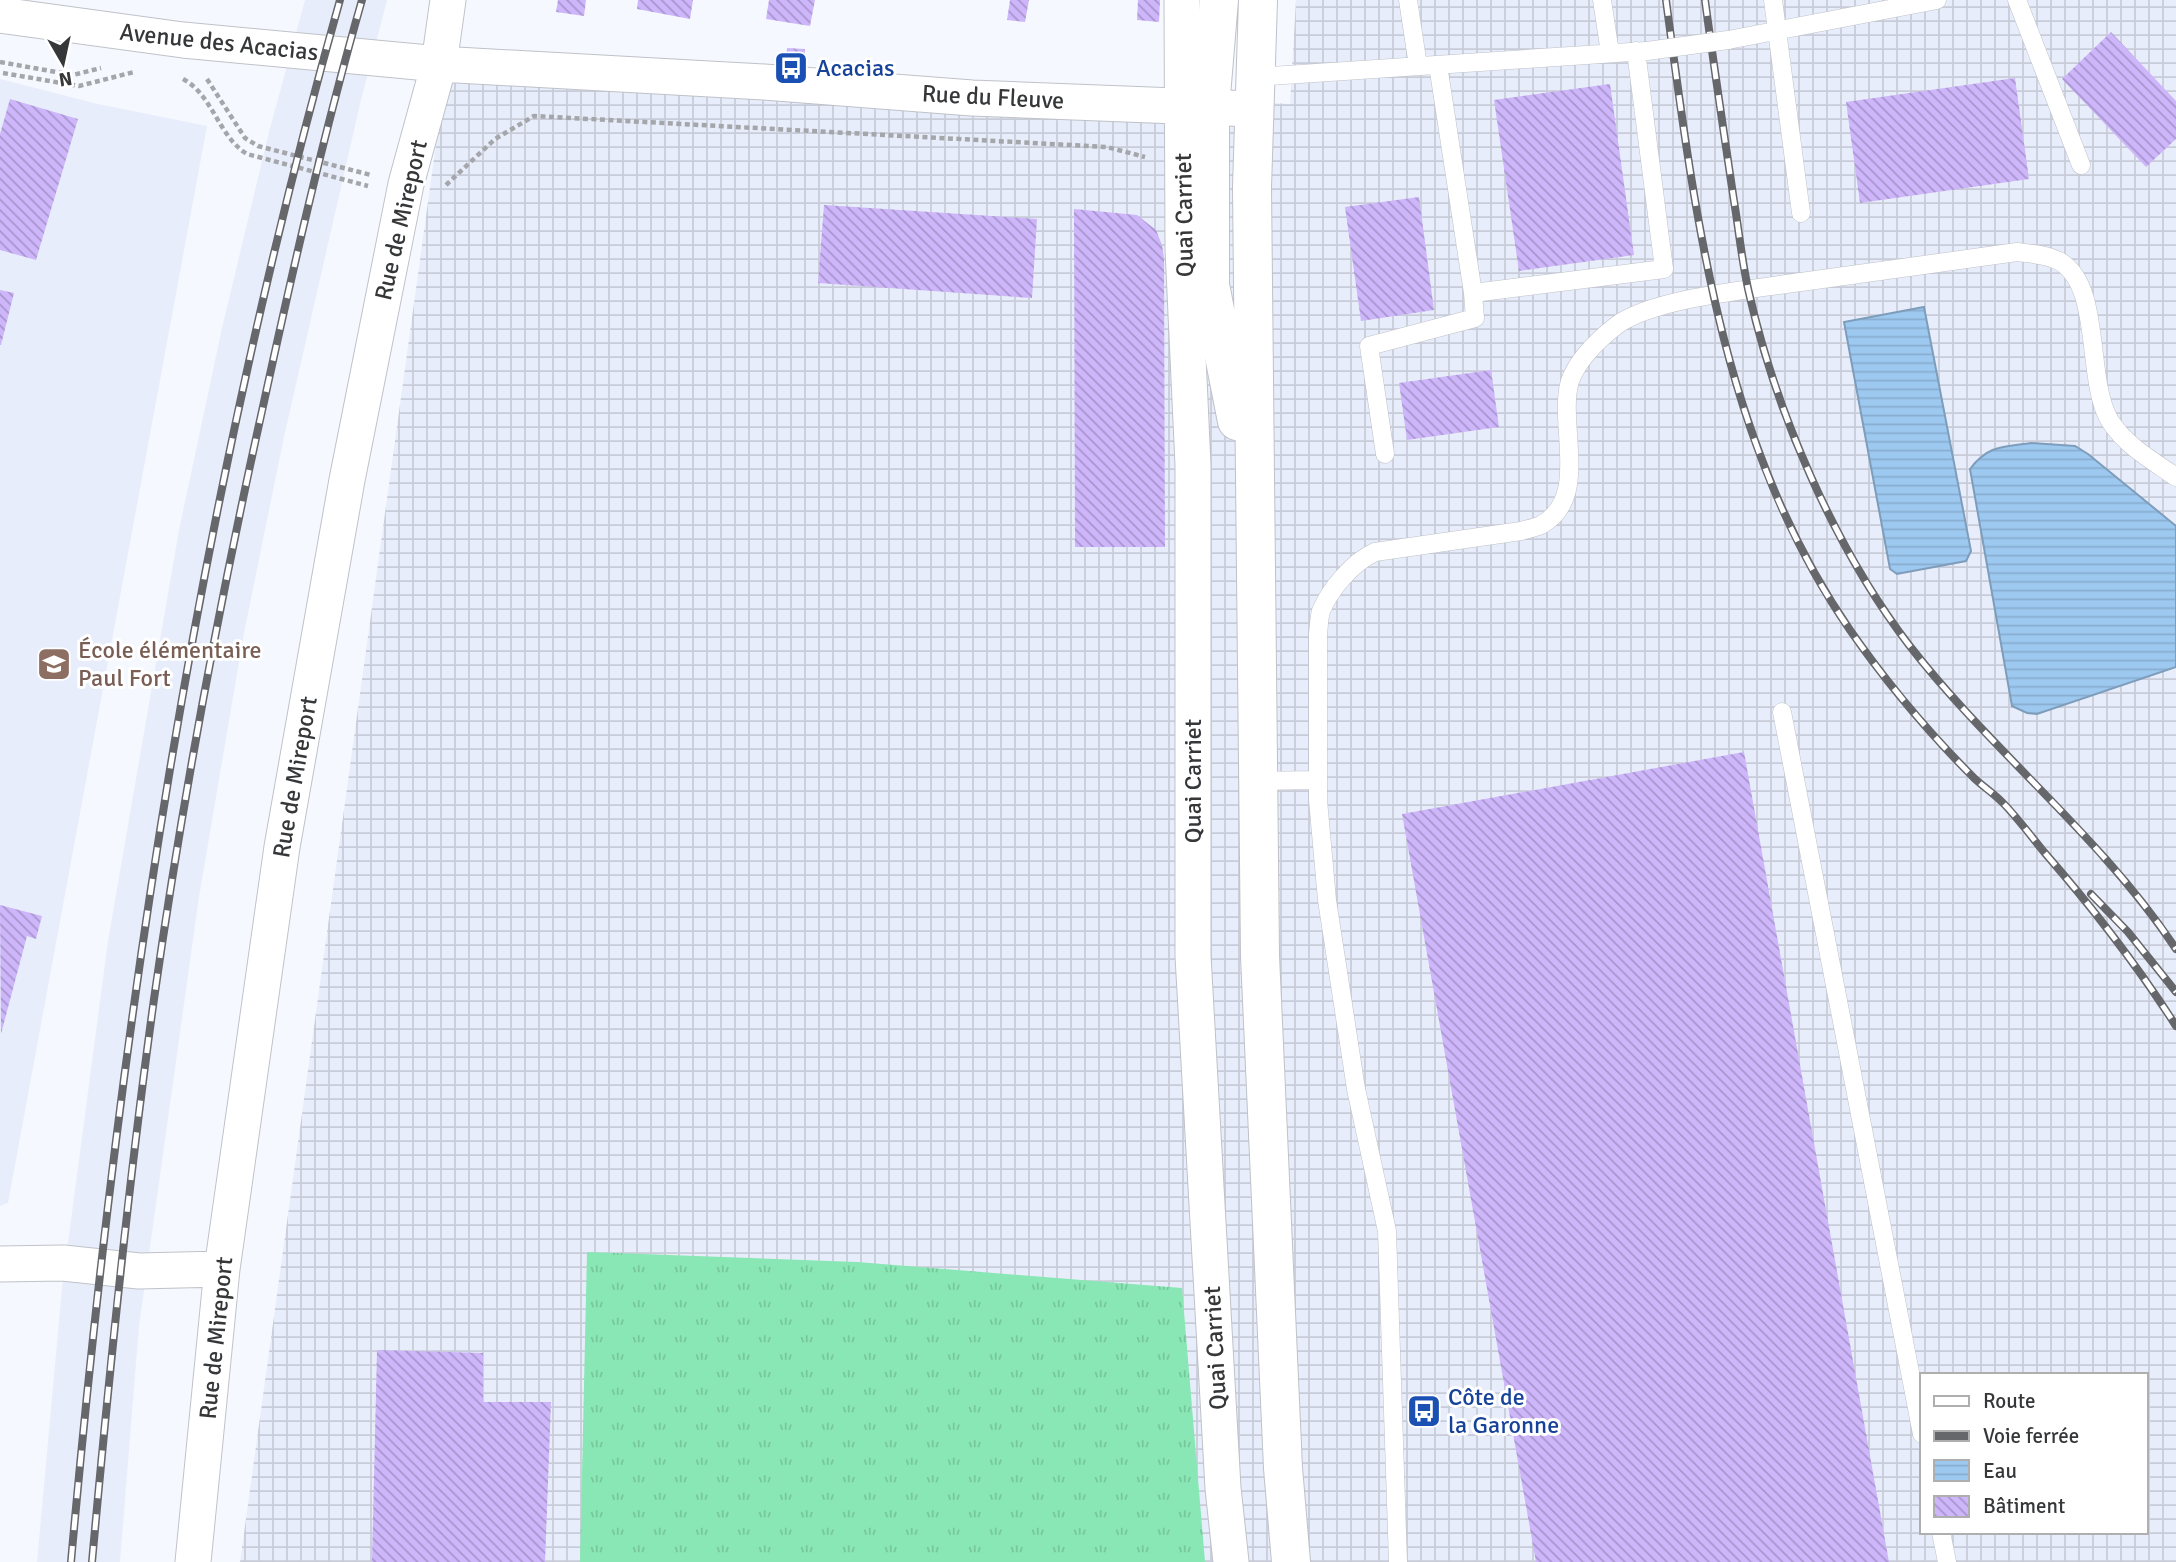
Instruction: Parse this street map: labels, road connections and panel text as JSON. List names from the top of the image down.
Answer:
{
  "streets": {
    "main road": ["Quai Carriet"],
    "street": ["Avenue des Acacias", "Rue du Fleuve", "Rue de Mireport"]
  },
  "crossings": [
    ["Avenue des Acacias", "Rue du Fleuve"],
    ["Avenue des Acacias", "Rue de Mireport"],
    ["Rue du Fleuve", "Quai Carriet"],
    ["Rue du Fleuve", "Rue de Mireport"]
  ],
  "places": {
    "bus stop": ["Acacias", "Côte de la Garonne"],
    "school or university": ["École élémentaire Paul Fort"]
  },
  "legend": [
    "Route",
    "Voie ferrée",
    "Eau",
    "Bâtiment"
  ],
  "north": "bottom"
}
